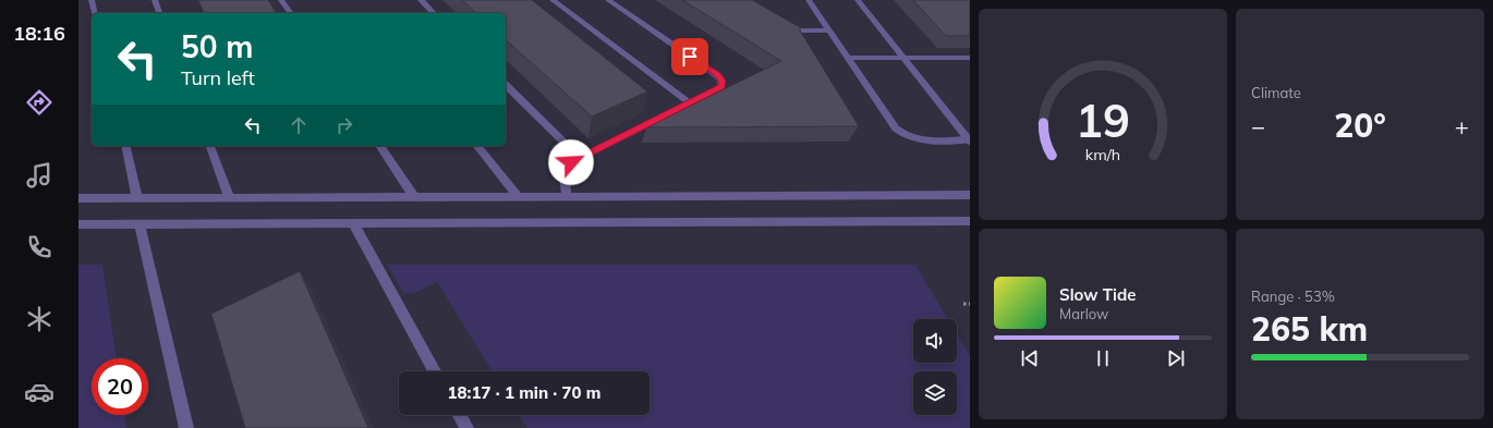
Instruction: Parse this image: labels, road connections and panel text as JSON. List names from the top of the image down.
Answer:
{
  "page": {
    "tabs": "18:16",
    "tile": [
      "Climate",
      ["Range · 53%", "265 km"]
    ],
    "turn": ["50 m", "Turn left"],
    "heat": ["−", "20°", "+"],
    "song": ["Slow Tide", "Marlow"],
    "limit": "20",
    "trip": "18:17 · 1 min · 70 m",
    "gauge": ["19", "km/h"]
  }
}
